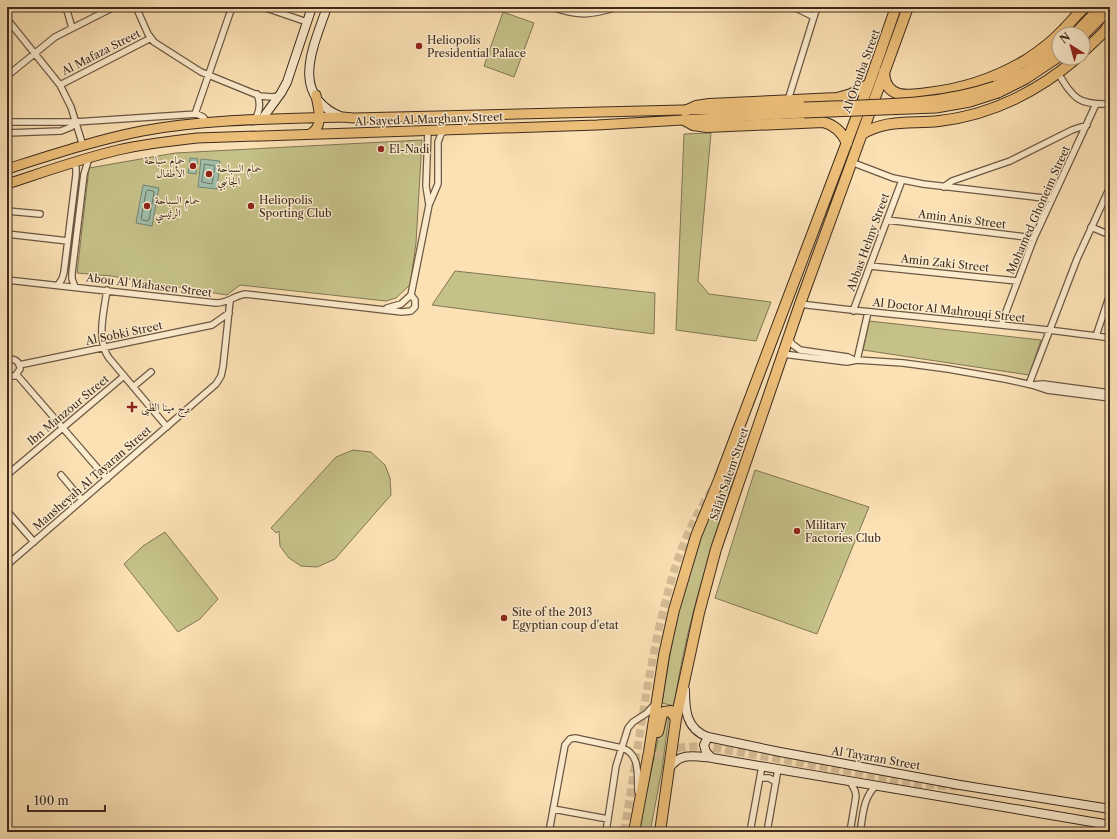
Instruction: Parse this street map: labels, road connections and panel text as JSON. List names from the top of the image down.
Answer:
{
  "streets": {
    "highway": ["Al Orouba Street", "Al Sayed Al Marghany Street", "Salah Salem Street"],
    "main road": ["Al Tayaran Street"],
    "street": [
      "Al Mafaza Street",
      "Mohamed Ghoneim Street",
      "Amin Anis Street",
      "Abbas Helmy Street",
      "Amin Zaki Street",
      "Abou Al Mahasen Street",
      "Al Doctor Al Mahrouqi Street",
      "Al Sobki Street",
      "Ibn Manzour Street",
      "Mansheyah Al Tayaran Street"
    ]
  },
  "crossings": [
    ["Al Orouba Street", "Al Sayed Al Marghany Street"],
    ["Al Orouba Street", "Salah Salem Street"],
    ["Al Sayed Al Marghany Street", "Salah Salem Street"],
    ["Mohamed Ghoneim Street", "Amin Anis Street"],
    ["Mohamed Ghoneim Street", "Amin Zaki Street"],
    ["Mohamed Ghoneim Street", "Al Doctor Al Mahrouqi Street"],
    ["Amin Anis Street", "Abbas Helmy Street"],
    ["Abbas Helmy Street", "Amin Zaki Street"],
    ["Abbas Helmy Street", "Al Doctor Al Mahrouqi Street"],
    ["Abou Al Mahasen Street", "Mansheyah Al Tayaran Street"],
    ["Al Doctor Al Mahrouqi Street", "Salah Salem Street"],
    ["Al Sobki Street", "Mansheyah Al Tayaran Street"],
    ["Salah Salem Street", "Al Tayaran Street"]
  ],
  "places": {
    "other": [
      "Heliopolis Presidential Palace",
      "El-Nadi",
      "حمام سباحة الأطفال",
      "حمام السباحة الجانبي",
      "حمام السباحة الرئيسي",
      "Heliopolis Sporting Club",
      "Military Factories Club",
      "Site of the 2013 Egyptian coup d'etat"
    ],
    "health": ["برج مينا الطبى"]
  },
  "scale_bar": "100 m",
  "north": "top left"
}
